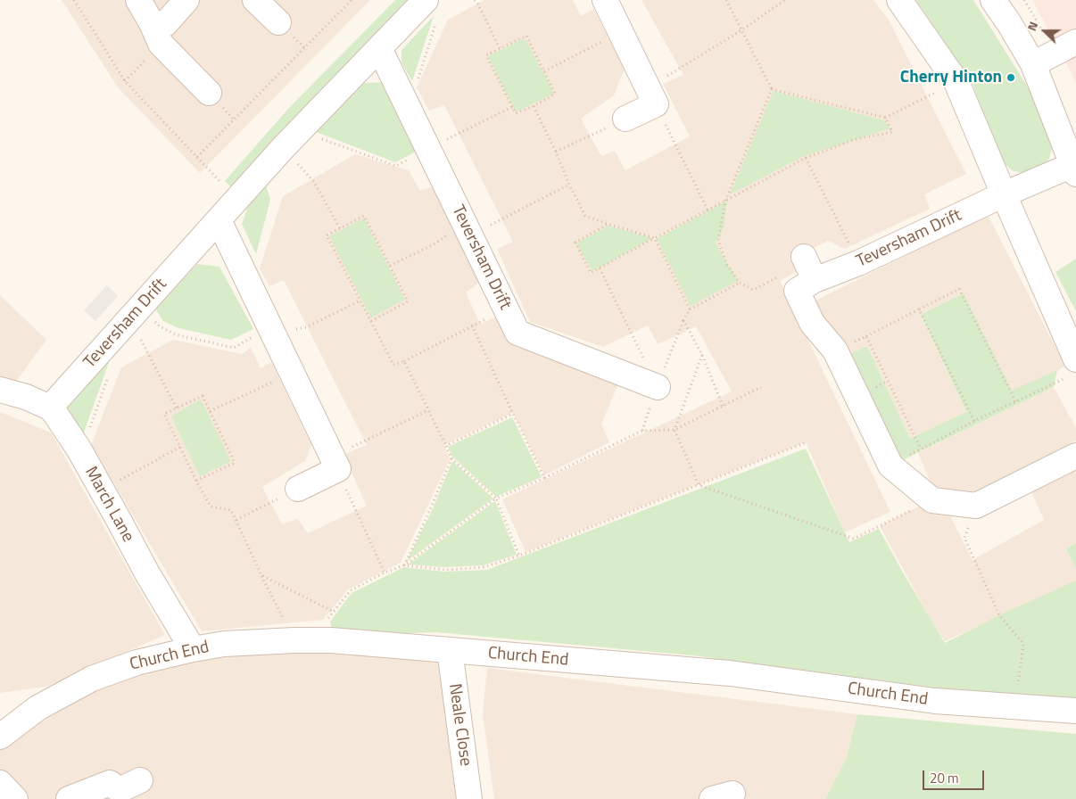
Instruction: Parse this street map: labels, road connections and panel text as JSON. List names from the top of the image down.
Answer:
{
  "streets": {
    "street": [
      "Teversham Drift",
      "March Lane",
      "Church End",
      "Neale Close"
    ]
  },
  "crossings": [
    ["Teversham Drift", "March Lane"],
    ["March Lane", "Church End"],
    ["Church End", "Neale Close"]
  ],
  "places": ["Cherry Hinton"],
  "scale_bar": "20 m",
  "north": "left"
}
